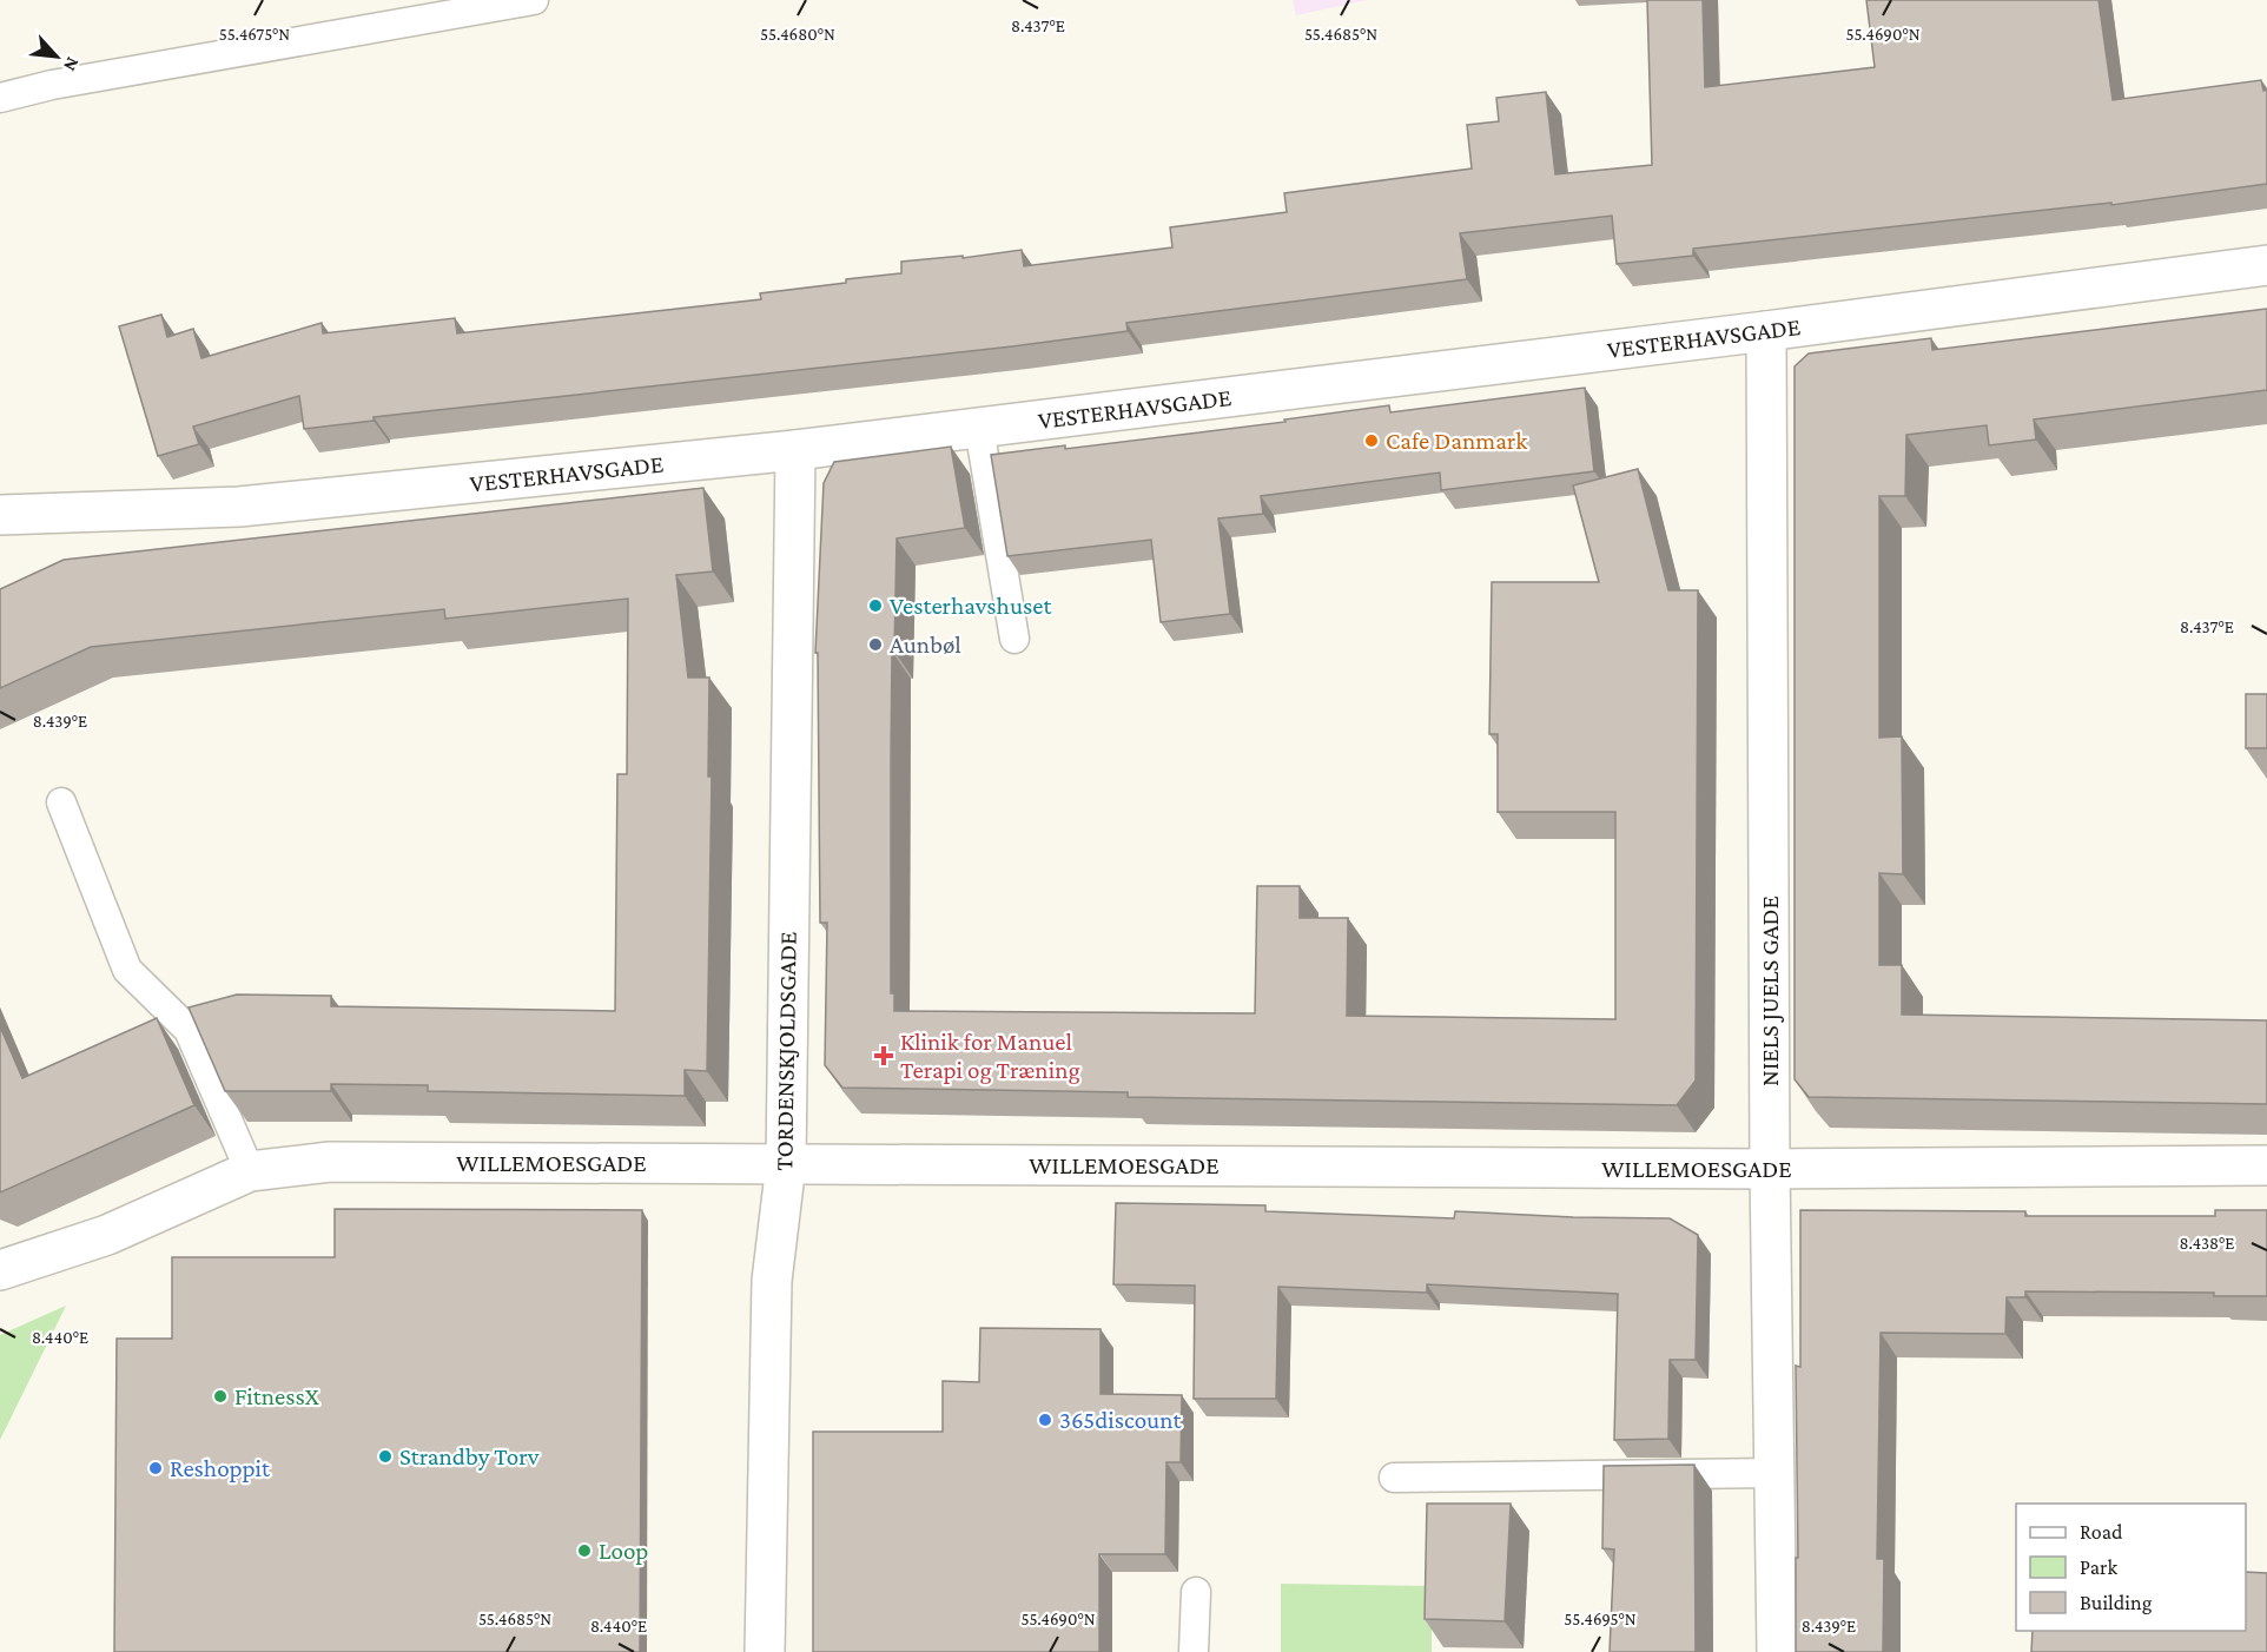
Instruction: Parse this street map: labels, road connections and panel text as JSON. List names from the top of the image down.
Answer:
{
  "streets": {
    "street": [
      "VESTERHAVSGADE",
      "NIELS JUELS GADE",
      "TORDENSKJOLDSGADE",
      "WILLEMOESGADE"
    ]
  },
  "crossings": [
    ["VESTERHAVSGADE", "NIELS JUELS GADE"],
    ["VESTERHAVSGADE", "TORDENSKJOLDSGADE"],
    ["NIELS JUELS GADE", "WILLEMOESGADE"],
    ["TORDENSKJOLDSGADE", "WILLEMOESGADE"]
  ],
  "places": {
    "other": [
      "Cafe Danmark",
      "Vesterhavshuset",
      "Aunbøl",
      "FitnessX",
      "365discount",
      "Strandby Torv",
      "Reshoppit",
      "Loop"
    ],
    "health": ["Klinik for Manuel Terapi og Træning"]
  },
  "legend": ["Road", "Park", "Building"],
  "north": "bottom right",
  "coordinates": [
    "8.437°E",
    "55.4675°N",
    "55.4680°N",
    "55.4685°N",
    "55.4690°N",
    "8.439°E",
    "8.438°E",
    "8.440°E",
    "55.4695°N"
  ]
}
